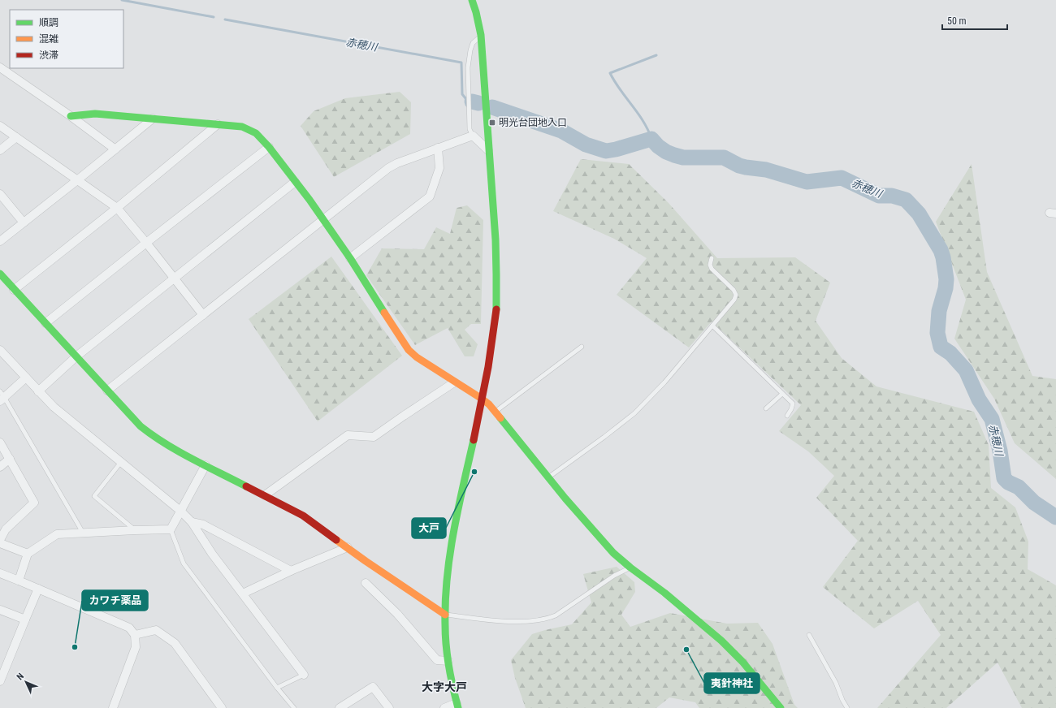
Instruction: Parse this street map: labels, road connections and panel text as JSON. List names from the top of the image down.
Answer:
{
  "districts": ["大字大戸"],
  "water": ["赤穂川"],
  "places": {
    "transit": ["明光台団地入口"],
    "other": ["大戸", "カワチ薬品", "夷針神社"]
  },
  "legend": ["順調", "混雑", "渋滞"],
  "scale_bar": "50 m",
  "north": "top left"
}
